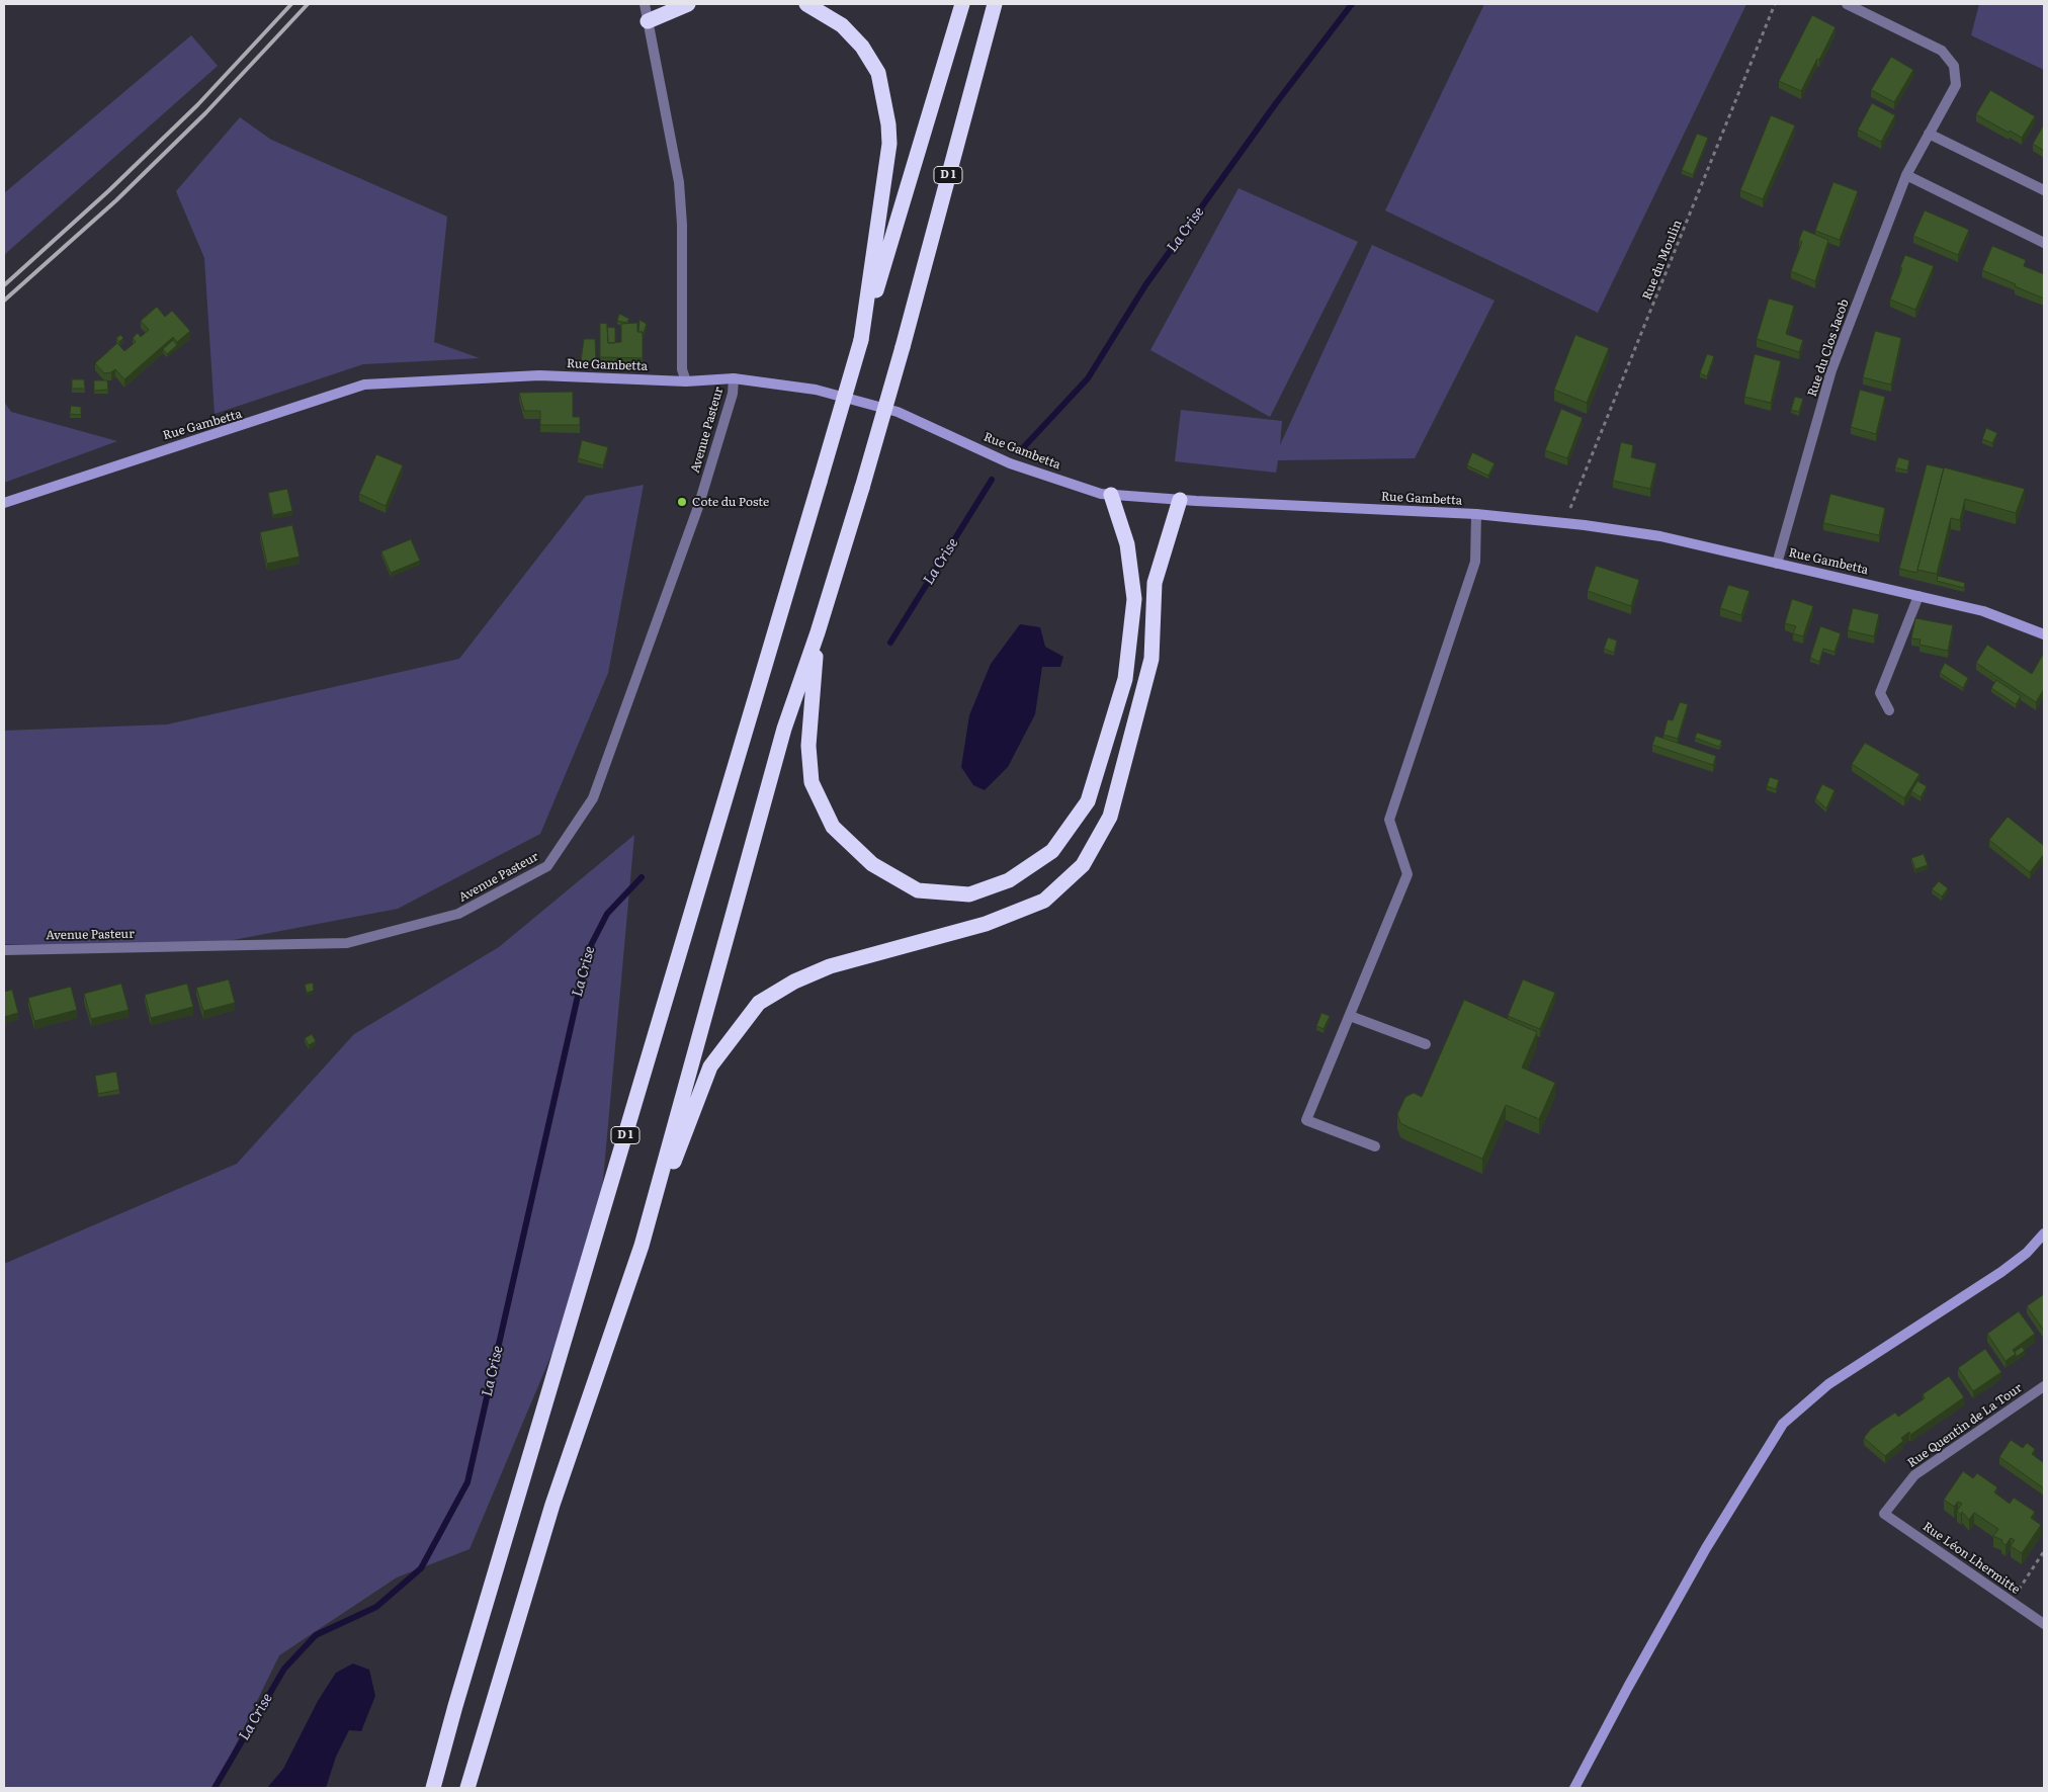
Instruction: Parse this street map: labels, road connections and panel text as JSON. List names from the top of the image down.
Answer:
{
  "streets": {
    "highway": ["D 1"],
    "street": [
      "Rue du Clos Jacob",
      "Rue Gambetta",
      "Avenue Pasteur",
      "Rue Quentin de La Tour",
      "Rue Léon Lhermitte"
    ],
    "path": ["Rue du Moulin"]
  },
  "crossings": [
    ["Rue du Moulin", "Rue Gambetta"],
    ["Rue du Clos Jacob", "Rue Gambetta"],
    ["Rue Gambetta", "Avenue Pasteur"],
    ["Rue Quentin de La Tour", "Rue Léon Lhermitte"]
  ],
  "water": ["La Crise"],
  "places": ["Cote du Poste"]
}
